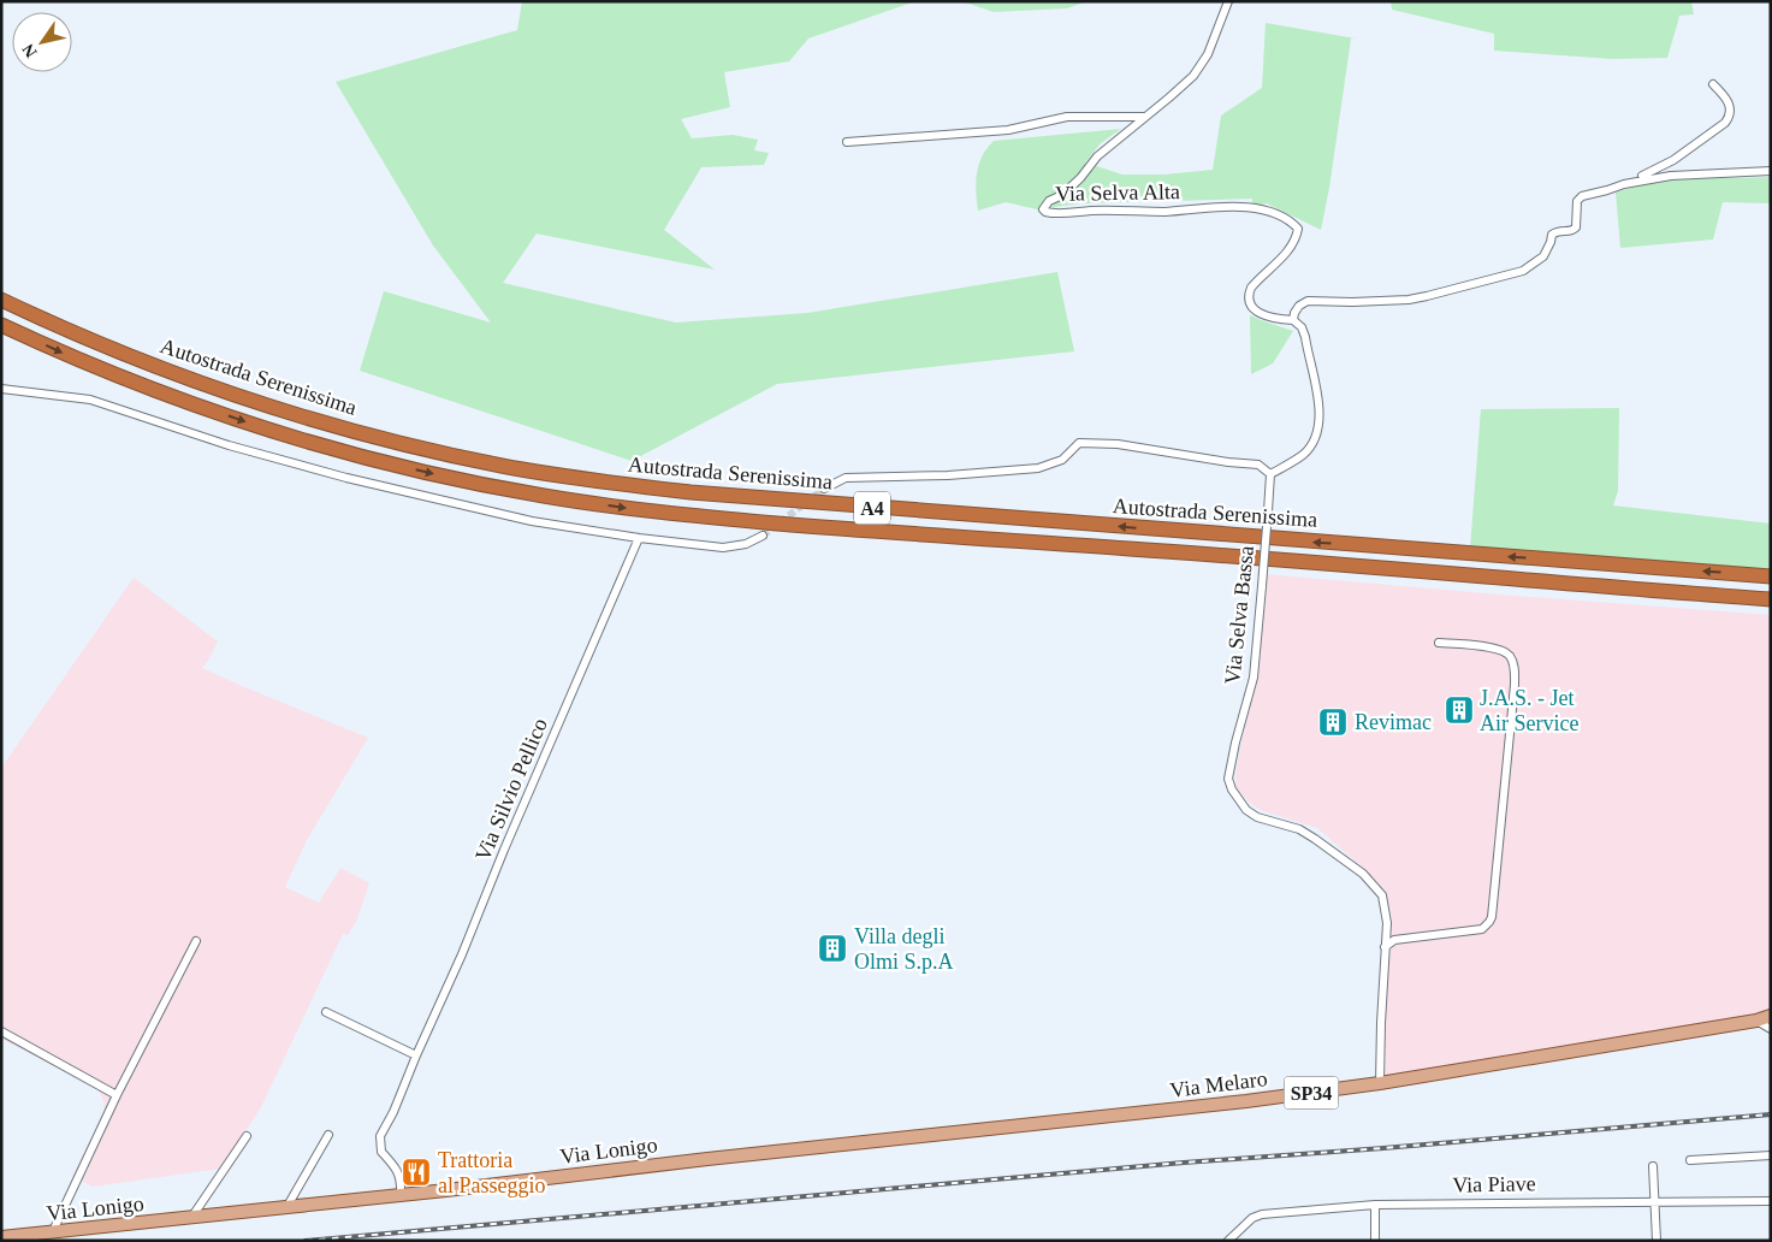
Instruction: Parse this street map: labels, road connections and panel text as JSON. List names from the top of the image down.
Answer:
{
  "streets": {
    "highway": ["Autostrada Serenissima", "A4"],
    "main road": ["Via Melaro", "SP34", "Via Lonigo"],
    "street": [
      "Via Selva Alta",
      "Via Selva Bassa",
      "Via Silvio Pellico",
      "Via Piave"
    ]
  },
  "crossings": [
    ["Via Selva Bassa", "Via Melaro"],
    ["Via Silvio Pellico", "Via Lonigo"],
    ["Via Melaro", "Via Lonigo"]
  ],
  "places": {
    "building": ["J.A.S. - Jet Air Service", "Revimac", "Villa degli Olmi S.p.A"],
    "restaurant": ["Trattoria al Passeggio"]
  },
  "north": "bottom left"
}
